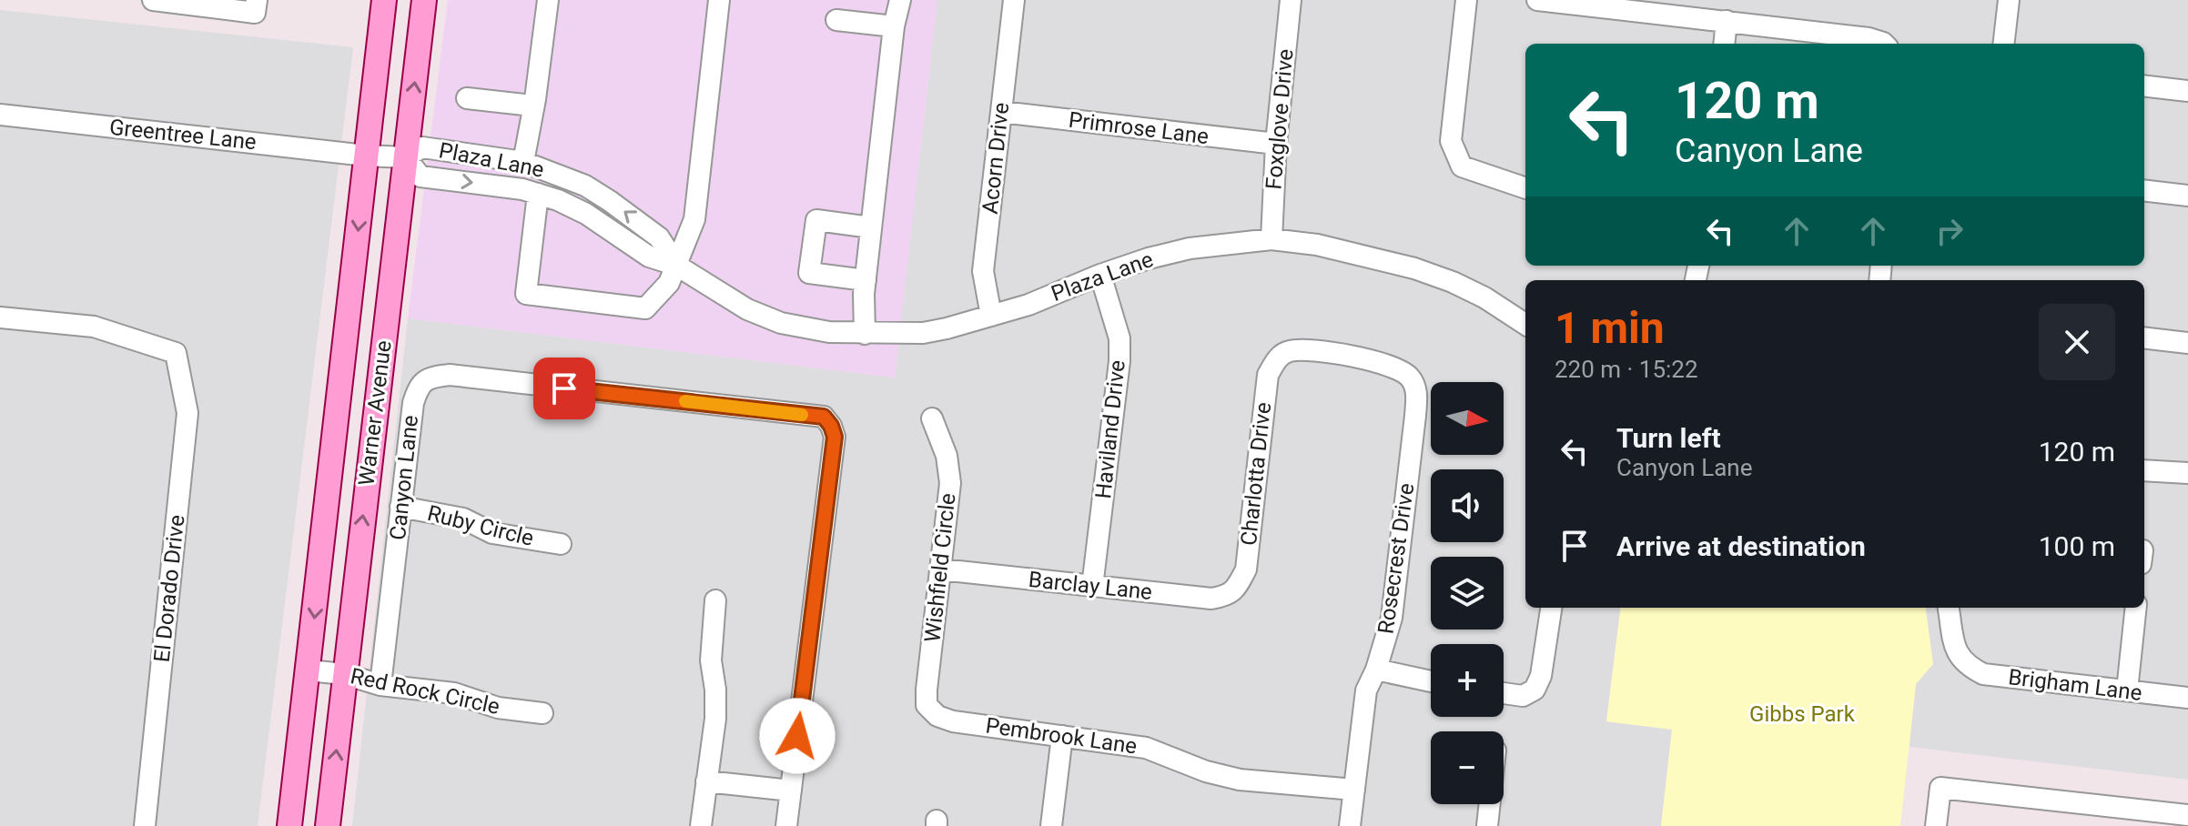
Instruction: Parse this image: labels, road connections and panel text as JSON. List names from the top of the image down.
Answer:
{
  "streets": {
    "main road": ["Warner Avenue"],
    "street": [
      "Foxglove Drive",
      "Primrose Lane",
      "Greentree Lane",
      "Acorn Drive",
      "Plaza Lane",
      "Haviland Drive",
      "Charlotta Drive",
      "Canyon Lane",
      "Ruby Circle",
      "Rosecrest Drive",
      "Wishfield Circle",
      "Barclay Lane",
      "El Dorado Drive",
      "Brigham Lane",
      "Red Rock Circle",
      "Pembrook Lane"
    ]
  },
  "crossings": [
    ["Foxglove Drive", "Primrose Lane"],
    ["Foxglove Drive", "Plaza Lane"],
    ["Primrose Lane", "Acorn Drive"],
    ["Greentree Lane", "Plaza Lane"],
    ["Greentree Lane", "Warner Avenue"],
    ["Acorn Drive", "Plaza Lane"],
    ["Plaza Lane", "Warner Avenue"],
    ["Plaza Lane", "Haviland Drive"],
    ["Warner Avenue", "Red Rock Circle"],
    ["Haviland Drive", "Barclay Lane"],
    ["Charlotta Drive", "Rosecrest Drive"],
    ["Charlotta Drive", "Barclay Lane"],
    ["Canyon Lane", "Ruby Circle"],
    ["Canyon Lane", "Red Rock Circle"],
    ["Rosecrest Drive", "Pembrook Lane"],
    ["Wishfield Circle", "Barclay Lane"],
    ["Wishfield Circle", "Pembrook Lane"]
  ],
  "parks": ["Gibbs Park"],
  "north": "right",
  "page": {
    "turn": ["120 m", "Canyon Lane"],
    "heading": ["1 min", "220 m · 15:22"],
    "map_buttons": ["+", "−"],
    "list": [
      {
        "name": "Turn left",
        "note": "Canyon Lane",
        "value": "120 m"
      },
      {
        "name": "Arrive at destination",
        "value": "100 m"
      }
    ]
  }
}
